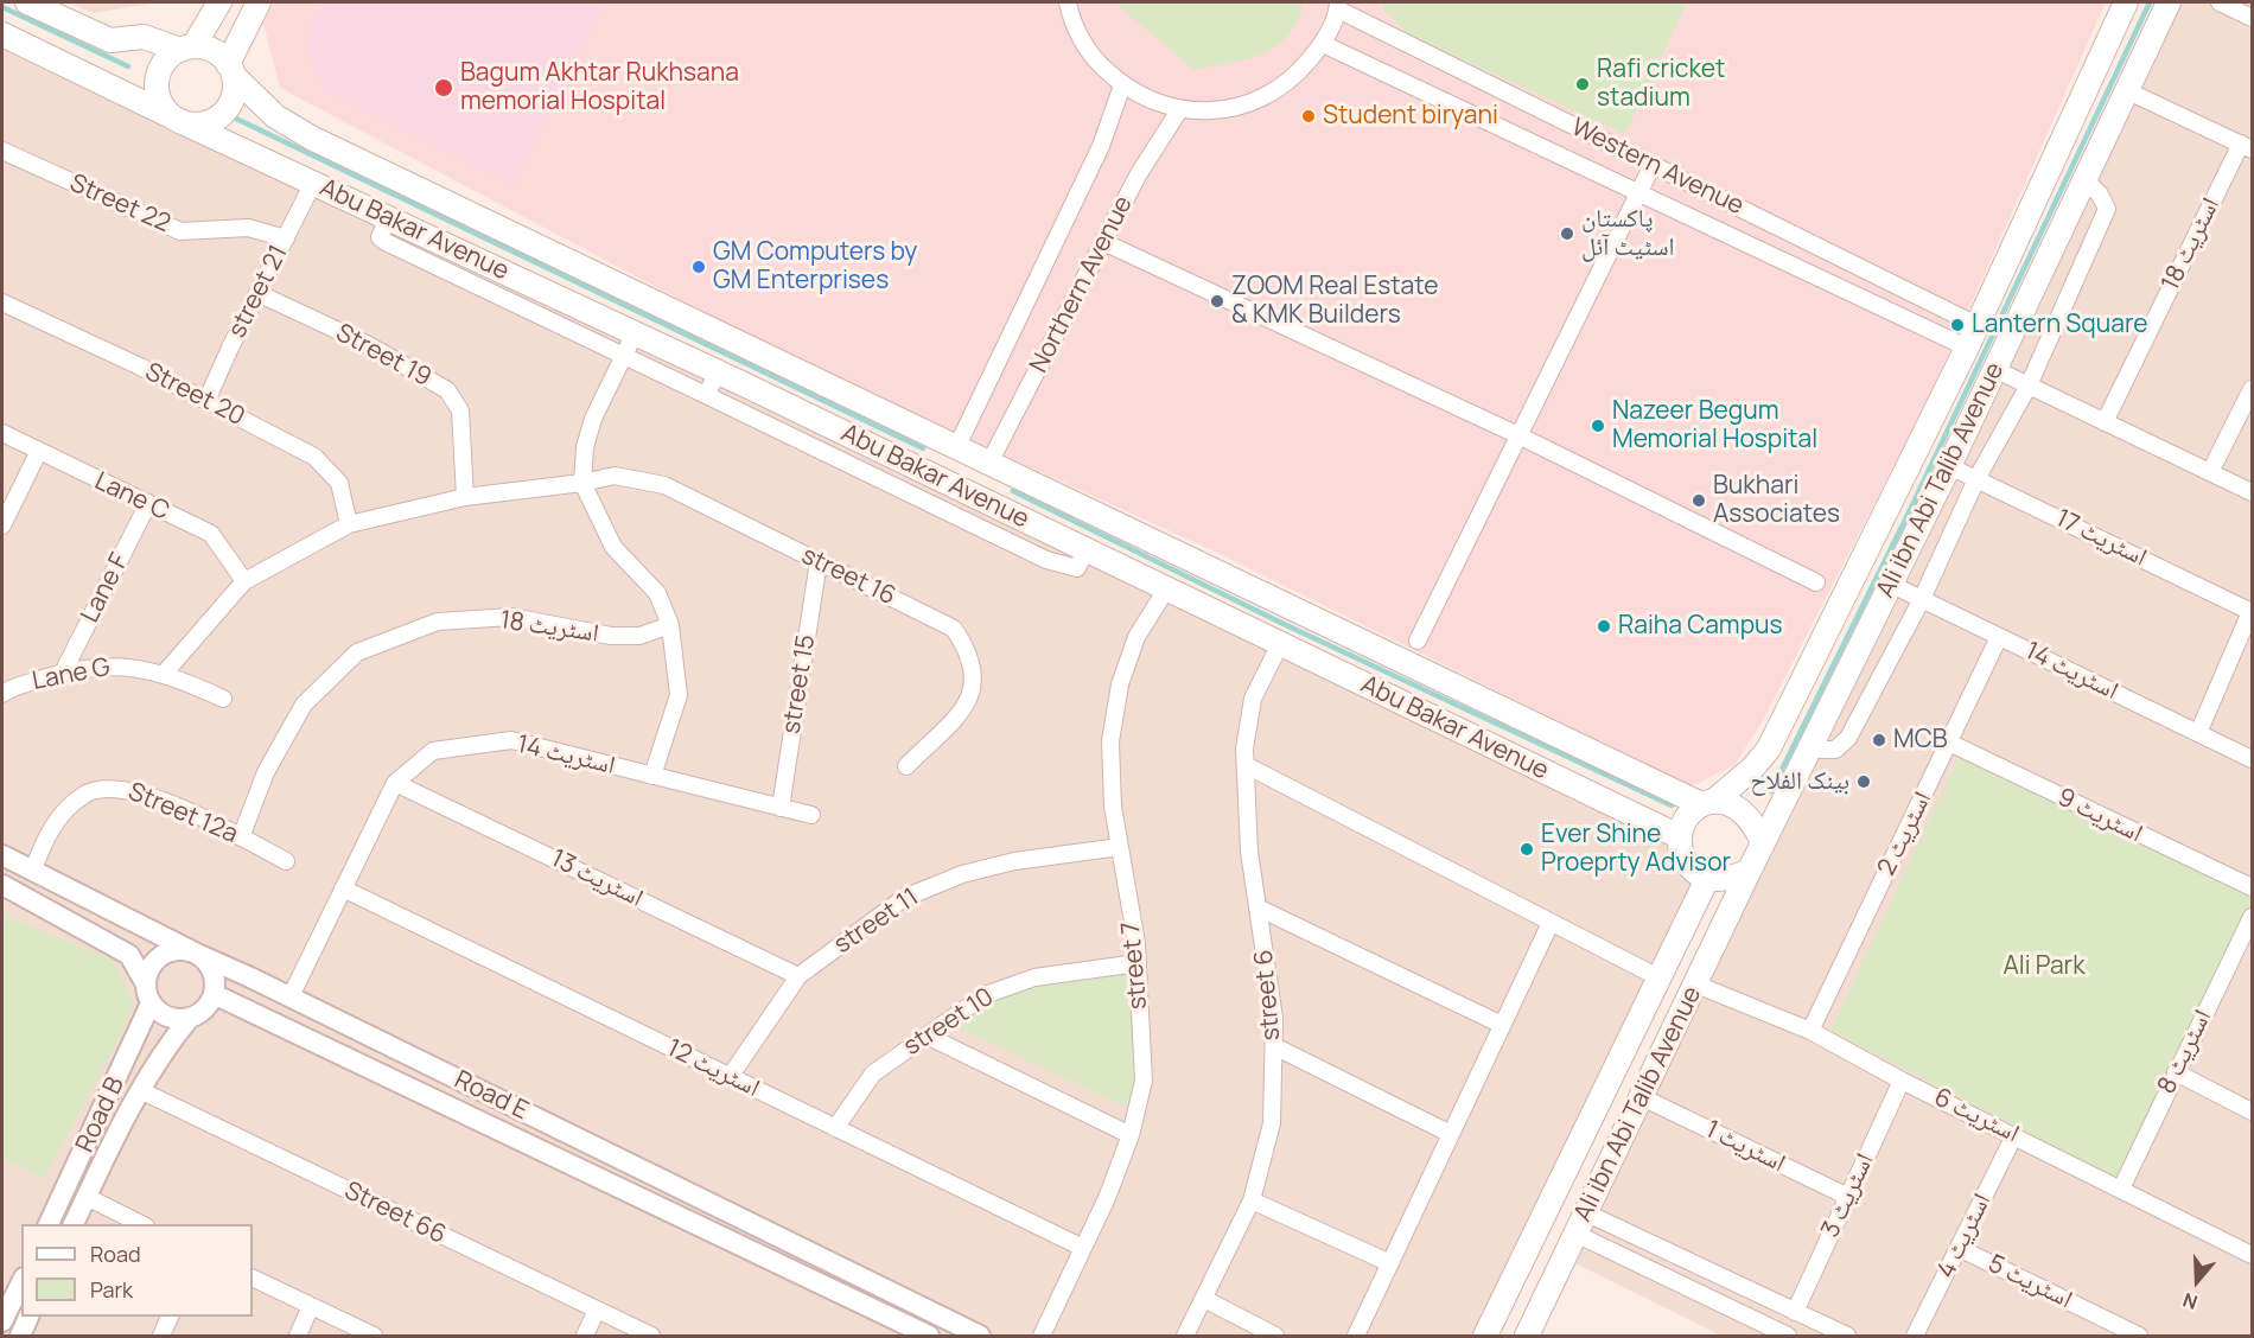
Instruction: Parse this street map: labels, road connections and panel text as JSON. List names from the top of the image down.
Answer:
{
  "streets": {
    "main road": ["Abu Bakar Avenue", "Ali ibn Abi Talib Avenue"],
    "street": [
      "Western Avenue",
      "Street 22",
      "اسٹریٹ 18",
      "Northern Avenue",
      "street 21",
      "Street 19",
      "Street 20",
      "Lane C",
      "اسٹریٹ 17",
      "street 16",
      "Lane F",
      "اسٹریٹ 14",
      "Lane G",
      "street 15",
      "Street 12a",
      "اسٹریٹ 9",
      "اسٹریٹ 2",
      "اسٹریٹ 13",
      "street 11",
      "street 7",
      "street 6",
      "street 10",
      "اسٹریٹ 8",
      "اسٹریٹ 12",
      "Road E",
      "Road B",
      "اسٹریٹ 6",
      "اسٹریٹ 1",
      "اسٹریٹ 3",
      "Street 66",
      "اسٹریٹ 4",
      "اسٹریٹ 5"
    ]
  },
  "crossings": [
    ["Western Avenue", "Ali ibn Abi Talib Avenue"],
    ["Street 22", "street 21"],
    ["Abu Bakar Avenue", "Northern Avenue"],
    ["Abu Bakar Avenue", "street 21"],
    ["Abu Bakar Avenue", "Ali ibn Abi Talib Avenue"],
    ["Abu Bakar Avenue", "street 7"],
    ["Abu Bakar Avenue", "street 6"],
    ["اسٹریٹ 18", "Street 12a"],
    ["street 21", "Street 19"],
    ["street 21", "Street 20"],
    ["Street 19", "street 16"],
    ["Street 20", "street 16"],
    ["Ali ibn Abi Talib Avenue", "اسٹریٹ 17"],
    ["Ali ibn Abi Talib Avenue", "اسٹریٹ 14"],
    ["Ali ibn Abi Talib Avenue", "اسٹریٹ 6"],
    ["Ali ibn Abi Talib Avenue", "اسٹریٹ 1"],
    ["Lane C", "street 16"],
    ["Lane C", "Lane F"],
    ["street 16", "street 15"],
    ["Lane F", "Lane G"],
    ["اسٹریٹ 14", "street 15"],
    ["اسٹریٹ 14", "اسٹریٹ 2"],
    ["اسٹریٹ 14", "اسٹریٹ 13"],
    ["اسٹریٹ 14", "اسٹریٹ 12"],
    ["اسٹریٹ 14", "Road E"],
    ["Street 12a", "Road E"],
    ["اسٹریٹ 9", "اسٹریٹ 2"],
    ["اسٹریٹ 2", "اسٹریٹ 6"],
    ["اسٹریٹ 13", "street 11"],
    ["street 11", "street 7"],
    ["street 11", "اسٹریٹ 12"],
    ["street 7", "street 10"],
    ["street 7", "اسٹریٹ 12"],
    ["street 10", "اسٹریٹ 12"],
    ["اسٹریٹ 8", "اسٹریٹ 6"],
    ["Road E", "Road B"],
    ["Road B", "Street 66"],
    ["اسٹریٹ 6", "اسٹریٹ 3"],
    ["اسٹریٹ 6", "اسٹریٹ 4"],
    ["اسٹریٹ 1", "اسٹریٹ 3"],
    ["اسٹریٹ 4", "اسٹریٹ 5"]
  ],
  "parks": ["Ali Park"],
  "places": [
    "Rafi cricket stadium",
    "Bagum Akhtar Rukhsana memorial Hospital",
    "Student biryani",
    "پاکستان اسٹیٹ آئل",
    "GM Computers by GM Enterprises",
    "ZOOM Real Estate & KMK Builders",
    "Lantern Square",
    "Nazeer Begum Memorial Hospital",
    "Bukhari Associates",
    "Raiha Campus",
    "MCB",
    "بینک الفلاح",
    "Ever Shine Proeprty Advisor"
  ],
  "legend": ["Road", "Park"],
  "north": "bottom"
}
